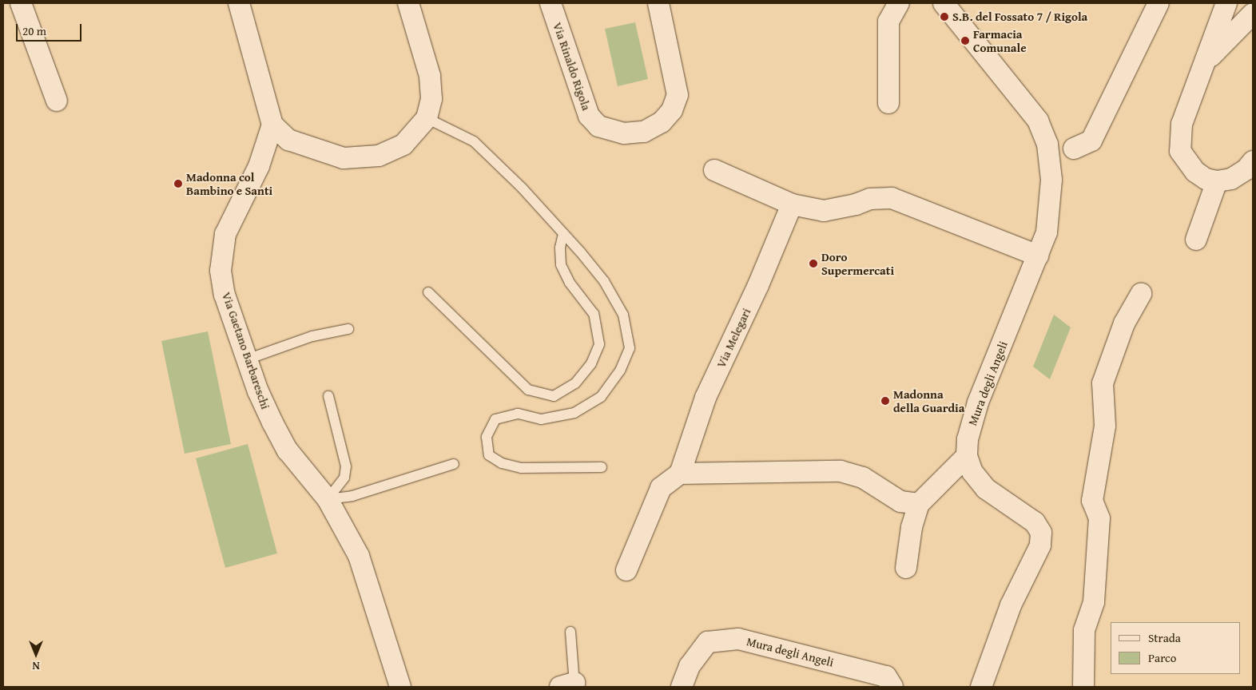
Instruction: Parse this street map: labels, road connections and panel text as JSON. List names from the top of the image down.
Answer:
{
  "streets": {
    "street": [
      "Via Rinaldo Rigola",
      "Via Melegari",
      "Via Gaetano Barbareschi",
      "Mura degli Angeli"
    ]
  },
  "places": [
    "S.B. del Fossato 7 / Rigola",
    "Farmacia Comunale",
    "Madonna col Bambino e Santi",
    "Doro Supermercati",
    "Madonna della Guardia"
  ],
  "legend": ["Strada", "Parco"],
  "scale_bar": "20 m",
  "north": "bottom"
}
